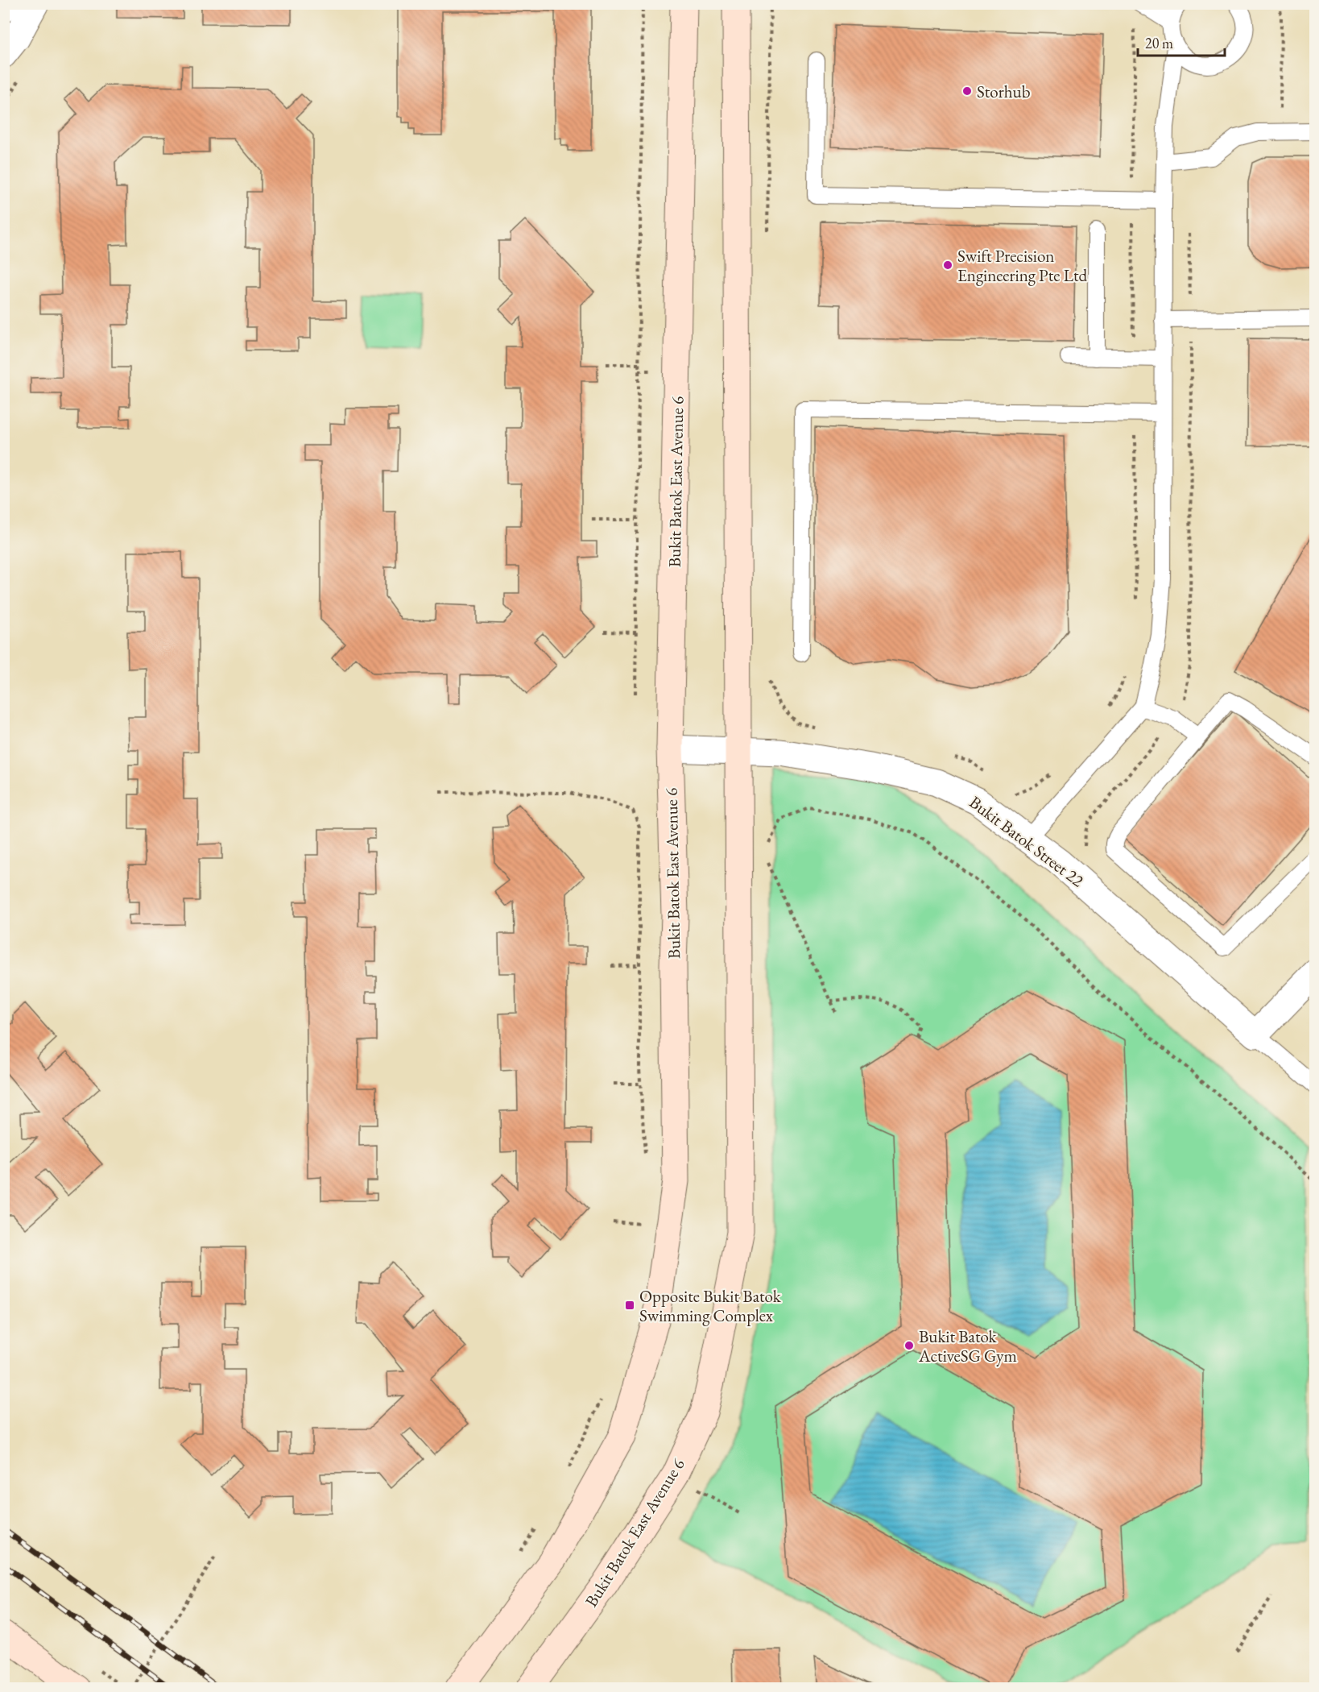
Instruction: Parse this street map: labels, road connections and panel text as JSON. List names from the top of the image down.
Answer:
{
  "streets": {
    "main road": ["Bukit Batok East Avenue 6"],
    "street": ["Bukit Batok Street 22"]
  },
  "crossings": [
    ["Bukit Batok East Avenue 6", "Bukit Batok Street 22"]
  ],
  "places": {
    "other": ["Storhub", "Swift Precision Engineering Pte Ltd", "Bukit Batok ActiveSG Gym"],
    "transit": ["Opposite Bukit Batok Swimming Complex"]
  },
  "scale_bar": "20 m"
}
